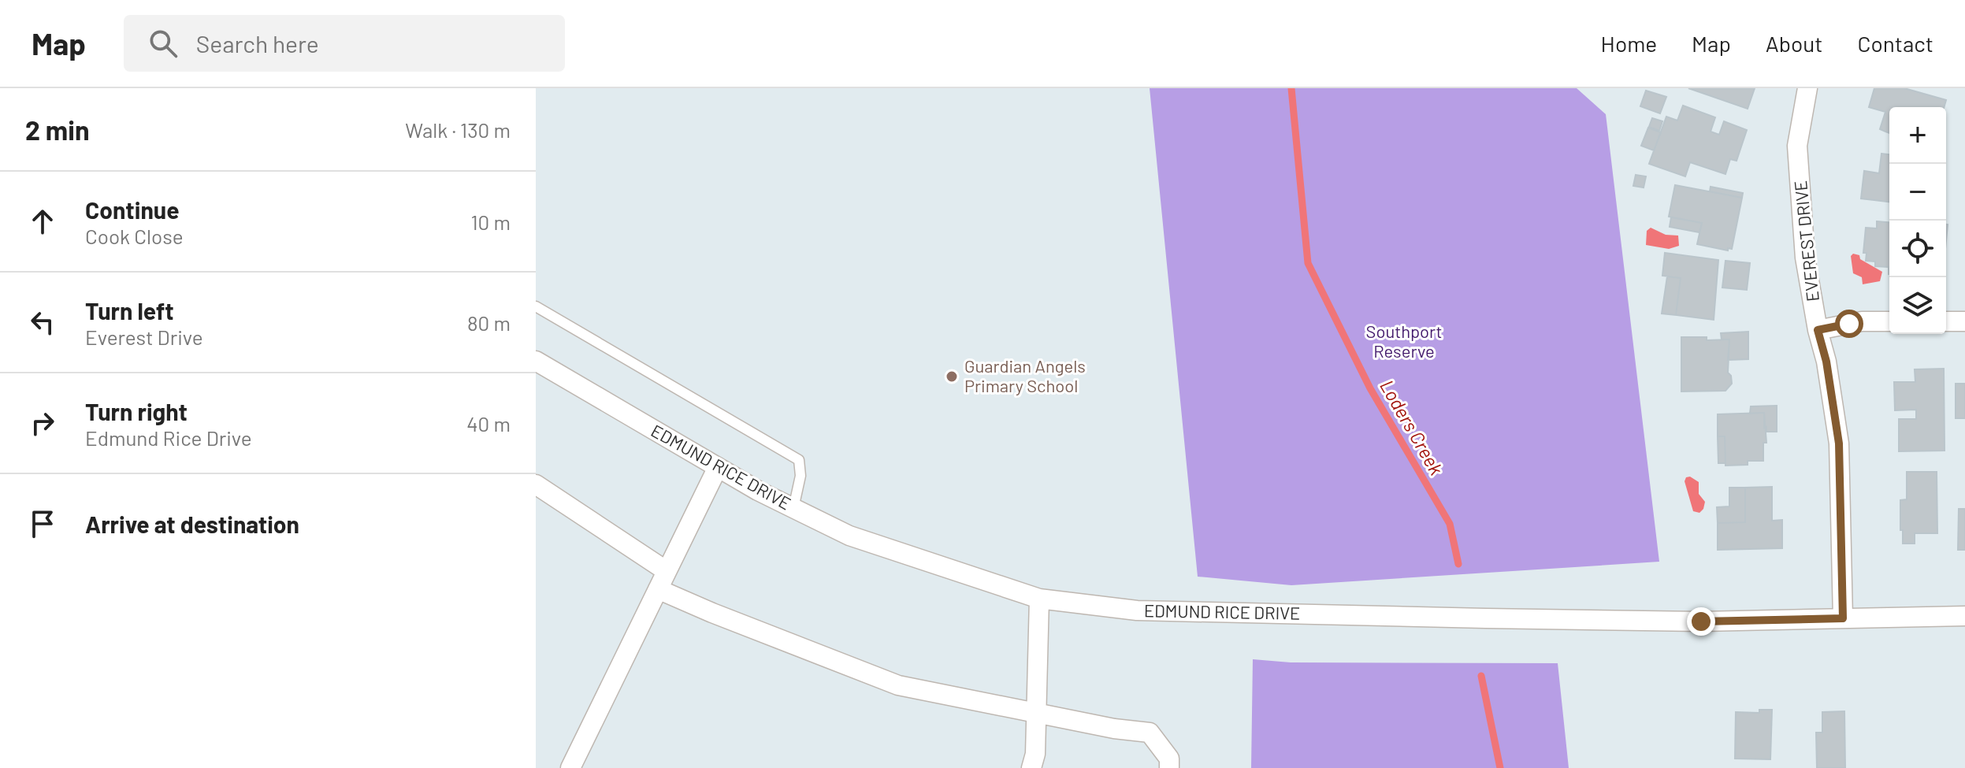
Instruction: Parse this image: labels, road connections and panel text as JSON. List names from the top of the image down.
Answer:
{
  "streets": {
    "street": ["EVEREST DRIVE", "EDMUND RICE DRIVE"]
  },
  "crossings": [
    ["EVEREST DRIVE", "EDMUND RICE DRIVE"]
  ],
  "water": ["Loders Creek"],
  "parks": ["Southport Reserve"],
  "places": ["Guardian Angels Primary School"],
  "page": {
    "header": "Map",
    "search": "Search here",
    "nav": [
      "Home",
      "Map",
      "About",
      "Contact"
    ],
    "heading": ["2 min", "Walk · 130 m"],
    "map_buttons": ["+", "−"],
    "list": [
      ["Continue", "Cook Close", "10 m"],
      ["Turn left", "Everest Drive", "80 m"],
      ["Turn right", "Edmund Rice Drive", "40 m"],
      "Arrive at destination"
    ]
  }
}
